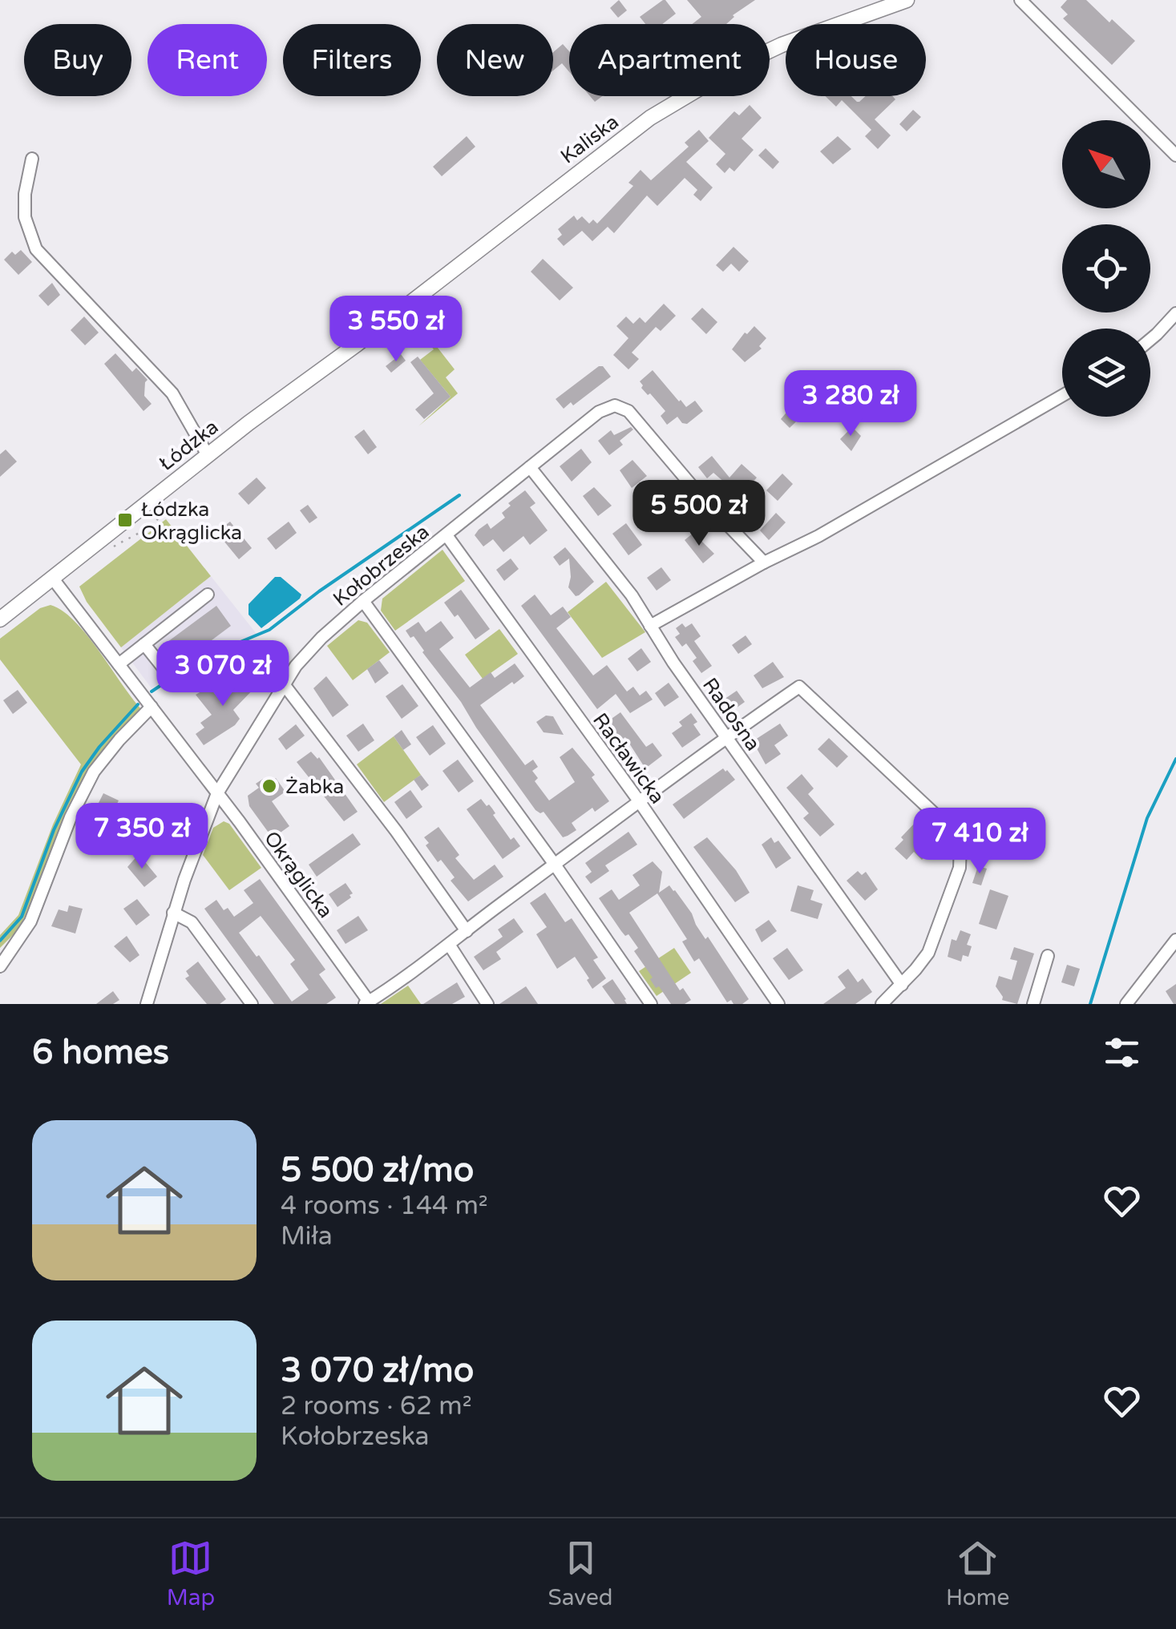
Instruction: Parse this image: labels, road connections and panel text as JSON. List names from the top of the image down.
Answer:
{
  "streets": {
    "main road": ["Kaliska", "Łódzka"],
    "street": [
      "Kołobrzeska",
      "Radosna",
      "Racławicka",
      "Okrąglicka"
    ]
  },
  "crossings": [
    ["Kaliska", "Łódzka"],
    ["Łódzka", "Okrąglicka"],
    ["Kołobrzeska", "Radosna"],
    ["Kołobrzeska", "Racławicka"],
    ["Kołobrzeska", "Okrąglicka"]
  ],
  "places": {
    "transit": ["Łódzka Okrąglicka"],
    "other": ["Żabka"]
  },
  "north": "top left",
  "page": {
    "chip": [
      "Buy",
      "Rent",
      "Filters",
      "New",
      "Apartment",
      "House"
    ],
    "price": [
      "3 550 zł",
      "3 280 zł",
      "5 500 zł",
      "3 070 zł",
      "7 350 zł",
      "7 410 zł"
    ],
    "heading": "6 homes",
    "list": [
      {
        "name": "5 500 zł/mo",
        "note": "4 rooms · 144 m² · Miła"
      },
      {
        "name": "3 070 zł/mo",
        "note": "2 rooms · 62 m² · Kołobrzeska"
      }
    ],
    "tabs": ["Map", "Saved", "Home"]
  }
}
